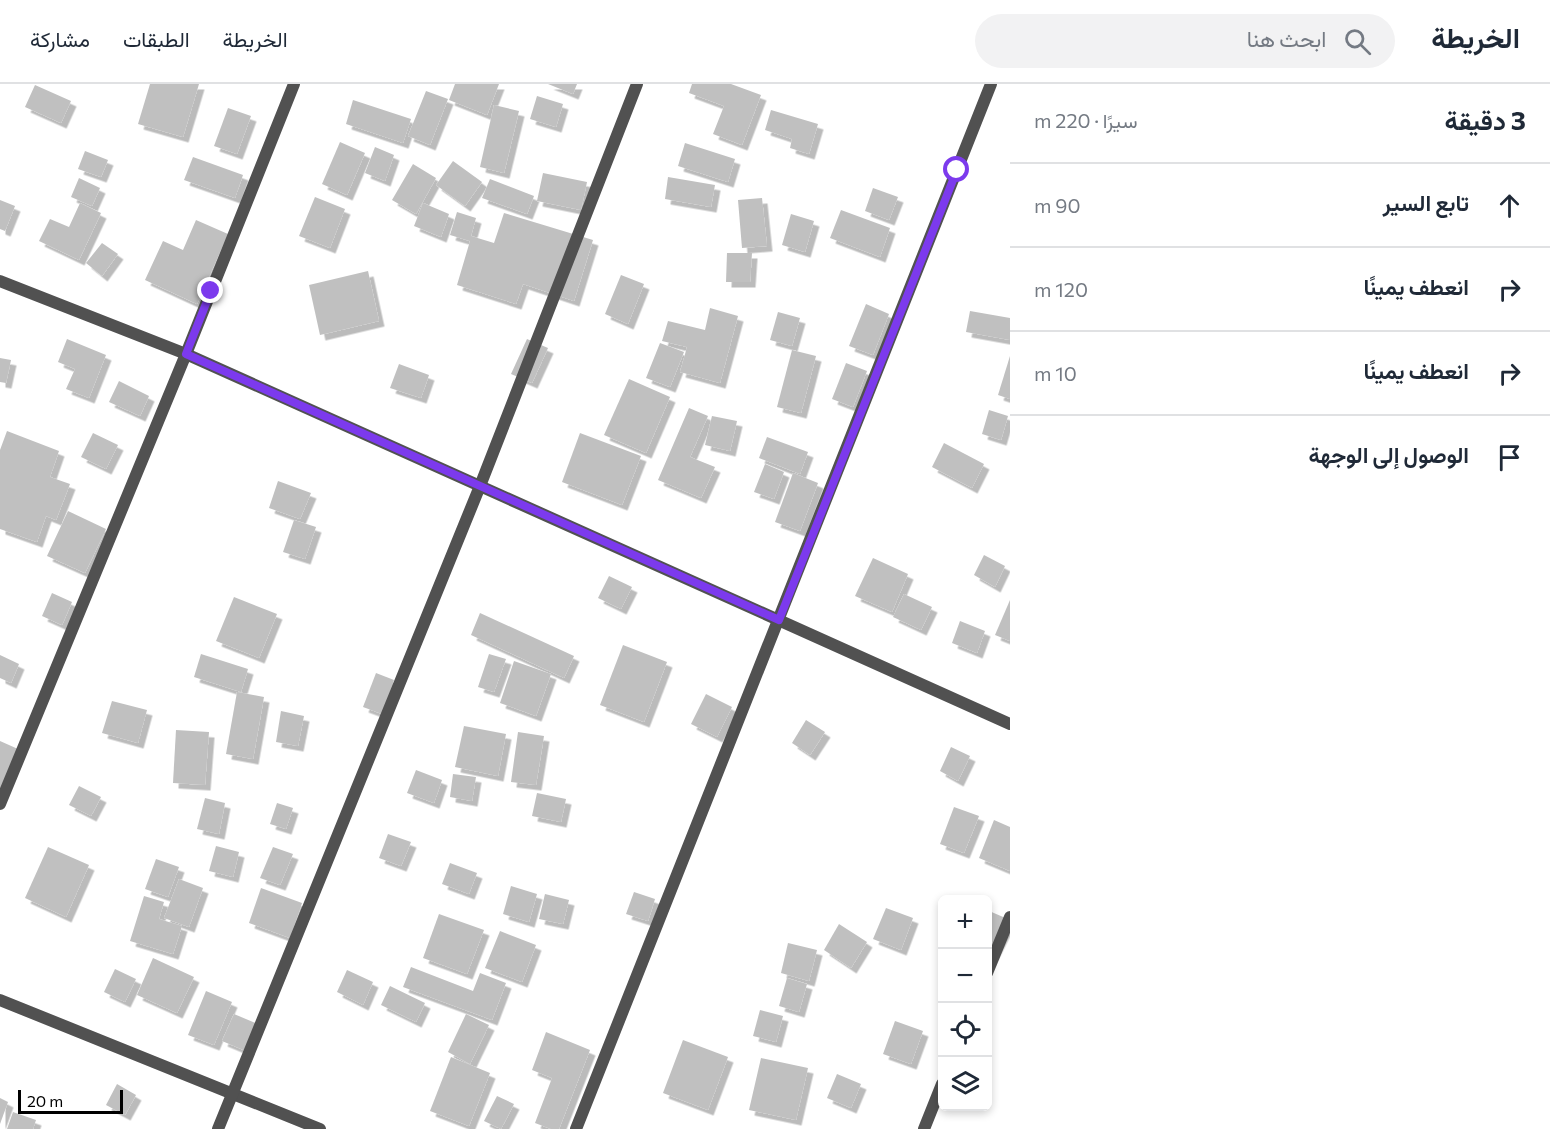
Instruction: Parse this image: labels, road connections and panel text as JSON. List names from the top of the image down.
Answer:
{
  "scale_bar": "20 m",
  "page": {
    "header": "الخريطة",
    "search": "ابحث هنا",
    "nav": ["الخريطة", "الطبقات", "مشاركة"],
    "heading": ["3 دقيقة", "سيرًا · 220 m"],
    "list": [
      ["تابع السير", "90 m"],
      ["انعطف يمينًا", "120 m"],
      ["انعطف يمينًا", "10 m"],
      "الوصول إلى الوجهة"
    ],
    "map_buttons": ["+", "−"],
    "scale": "20 m"
  }
}
